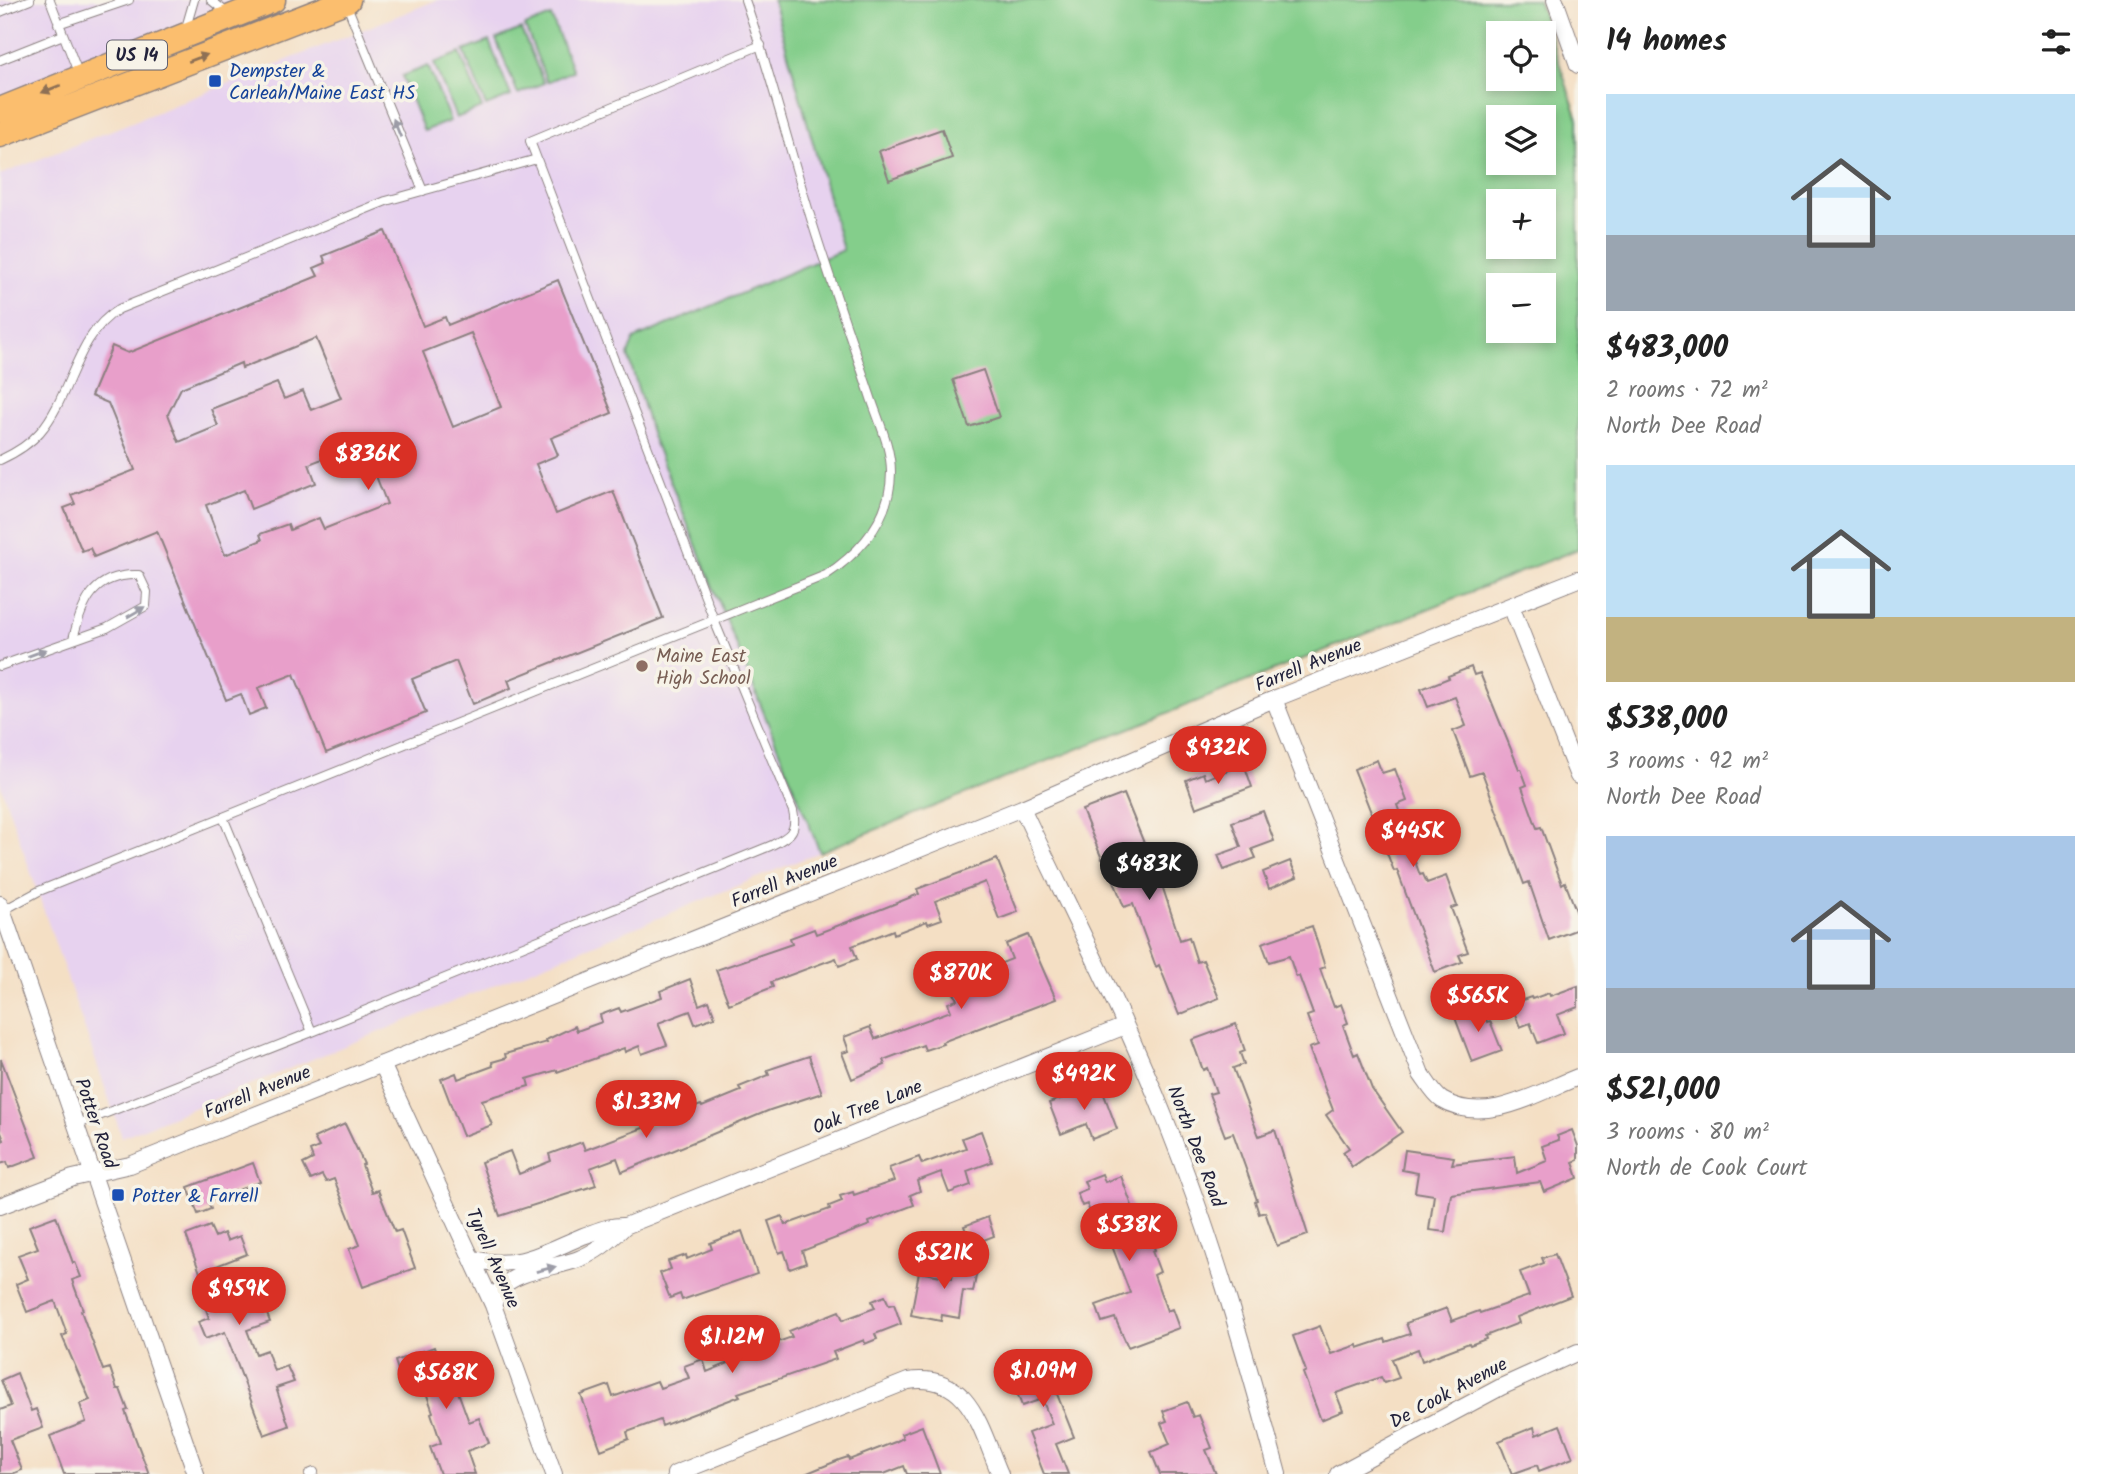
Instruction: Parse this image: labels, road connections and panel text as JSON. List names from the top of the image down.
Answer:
{
  "streets": {
    "main road": ["US 14"],
    "street": [
      "Farrell Avenue",
      "Oak Tree Lane",
      "Potter Road",
      "North Dee Road",
      "Tyrell Avenue",
      "De Cook Avenue"
    ]
  },
  "crossings": [
    ["Farrell Avenue", "Potter Road"],
    ["Farrell Avenue", "North Dee Road"],
    ["Farrell Avenue", "Tyrell Avenue"],
    ["Oak Tree Lane", "North Dee Road"],
    ["Oak Tree Lane", "Tyrell Avenue"]
  ],
  "places": {
    "transit": ["Dempster & Carleah/Maine East HS", "Potter & Farrell"],
    "other": ["Maine East High School"]
  },
  "page": {
    "heading": "14 homes",
    "map_buttons": ["+", "−"],
    "list": [
      {
        "name": "$483,000",
        "note": "2 rooms · 72 m² · North Dee Road"
      },
      {
        "name": "$538,000",
        "note": "3 rooms · 92 m² · North Dee Road"
      },
      {
        "name": "$521,000",
        "note": "3 rooms · 80 m² · North de Cook Court"
      }
    ],
    "price": [
      "$836K",
      "$932K",
      "$445K",
      "$483K",
      "$870K",
      "$565K",
      "$492K",
      "$1.33M",
      "$538K",
      "$521K",
      "$959K",
      "$1.12M",
      "$1.09M",
      "$568K"
    ]
  }
}
